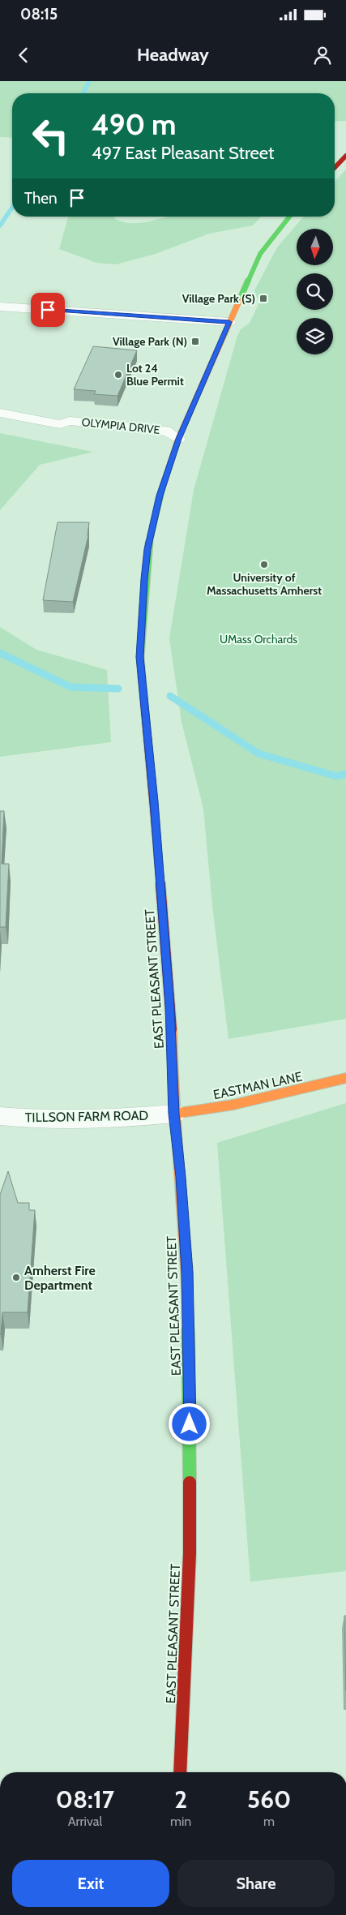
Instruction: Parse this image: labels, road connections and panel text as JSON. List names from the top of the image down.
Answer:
{
  "streets": {
    "main road": ["EAST PLEASANT STREET", "EASTMAN LANE"],
    "street": ["OLYMPIA DRIVE", "TILLSON FARM ROAD"]
  },
  "crossings": [
    ["OLYMPIA DRIVE", "EAST PLEASANT STREET"],
    ["EAST PLEASANT STREET", "EASTMAN LANE"],
    ["EAST PLEASANT STREET", "TILLSON FARM ROAD"],
    ["EASTMAN LANE", "TILLSON FARM ROAD"]
  ],
  "parks": ["UMass Orchards"],
  "places": {
    "transit": ["Village Park (S)", "Village Park (N)"],
    "other": ["Lot 24 Blue Permit", "University of Massachusetts Amherst", "Amherst Fire Department"]
  },
  "north": "bottom",
  "page": {
    "status": "08:15",
    "header": "Headway",
    "turn": ["490 m", "497 East Pleasant Street"],
    "then": "Then",
    "eta": [
      "08:17",
      "Arrival",
      "2",
      "min",
      "560",
      "m"
    ],
    "buttons": ["Exit", "Share"]
  }
}
